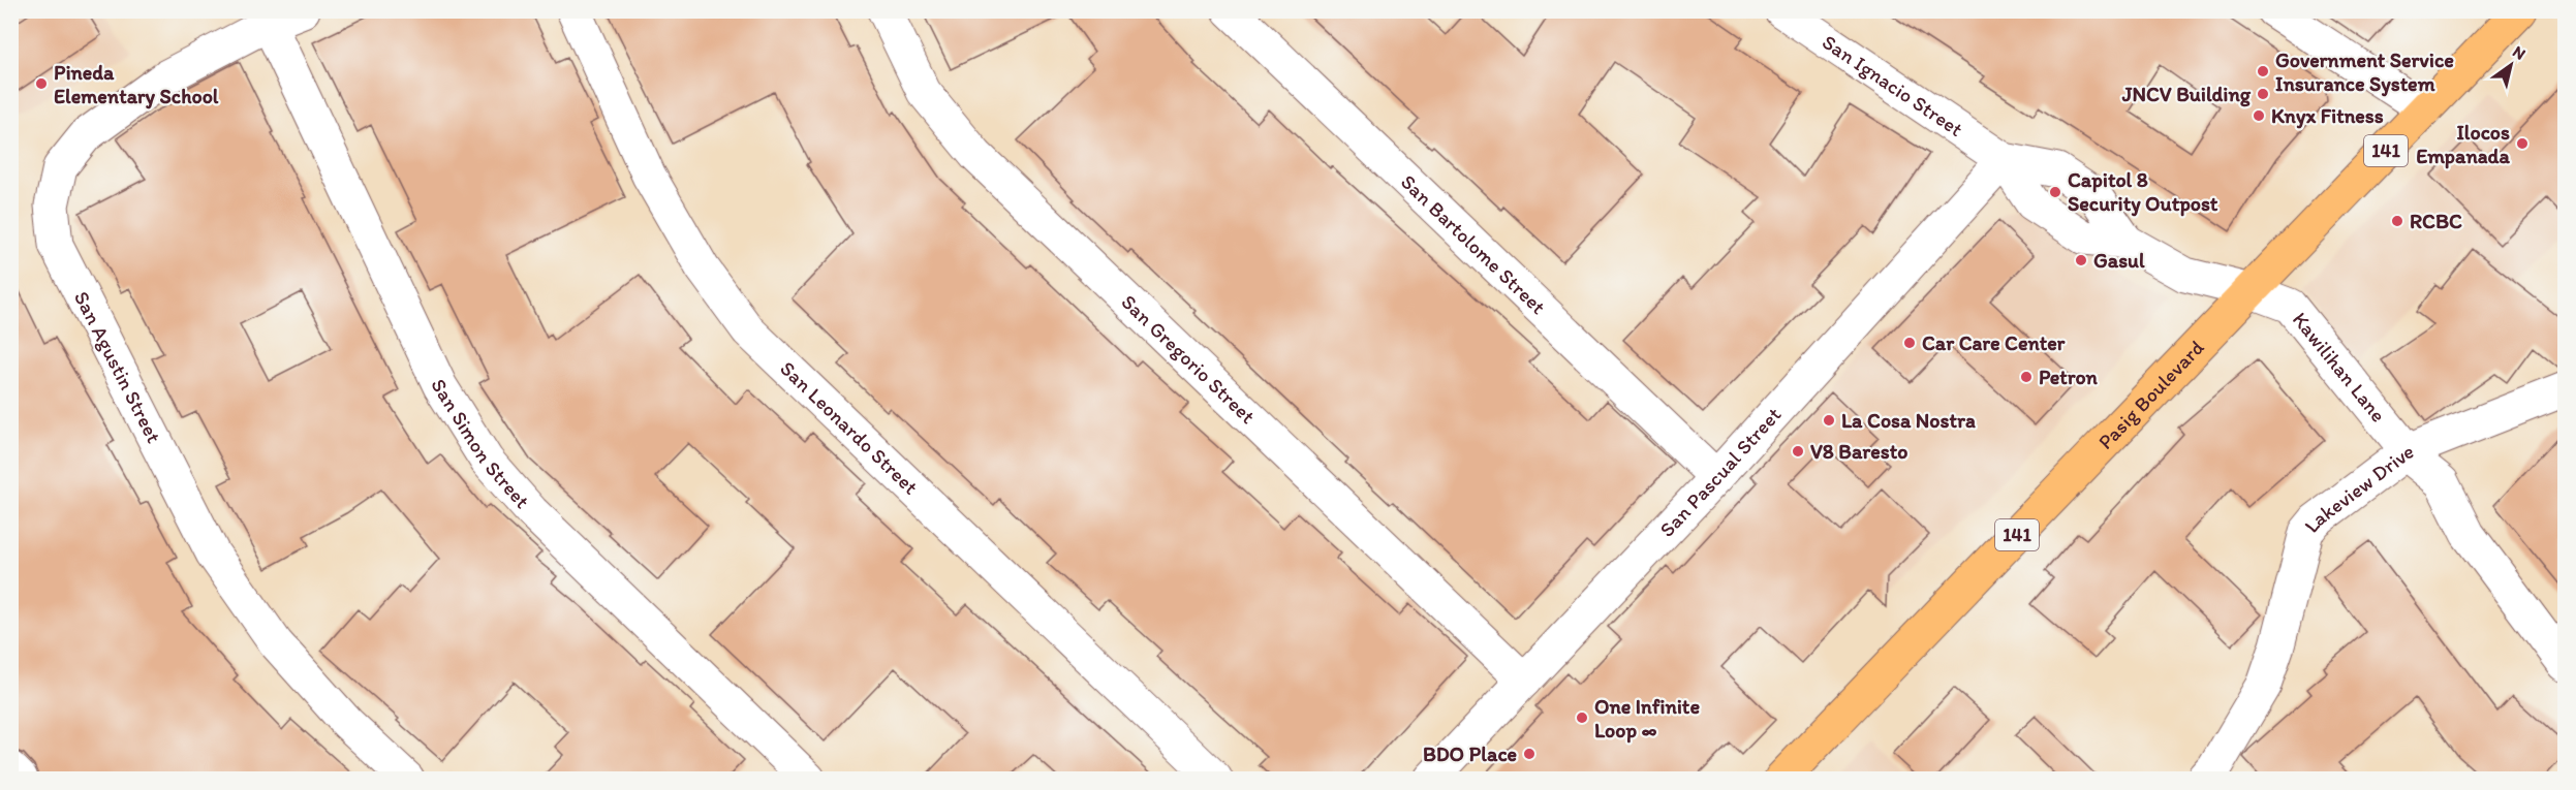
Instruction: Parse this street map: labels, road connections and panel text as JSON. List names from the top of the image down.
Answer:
{
  "streets": {
    "main road": ["141", "Pasig Boulevard"],
    "street": [
      "San Ignacio Street",
      "San Bartolome Street",
      "San Gregorio Street",
      "San Agustin Street",
      "Kawilihan Lane",
      "San Leonardo Street",
      "San Simon Street",
      "San Pascual Street",
      "Lakeview Drive"
    ]
  },
  "crossings": [
    ["San Ignacio Street", "Kawilihan Lane"],
    ["San Ignacio Street", "Pasig Boulevard"],
    ["San Ignacio Street", "San Pascual Street"],
    ["San Bartolome Street", "San Pascual Street"],
    ["San Gregorio Street", "San Pascual Street"],
    ["San Agustin Street", "San Simon Street"],
    ["Kawilihan Lane", "Pasig Boulevard"],
    ["Kawilihan Lane", "Lakeview Drive"]
  ],
  "places": [
    "Government Service Insurance System",
    "Pineda Elementary School",
    "JNCV Building",
    "Knyx Fitness",
    "Ilocos Empanada",
    "Capitol 8 Security Outpost",
    "RCBC",
    "Gasul",
    "Car Care Center",
    "Petron",
    "La Cosa Nostra",
    "V8 Baresto",
    "One Infinite Loop ∞",
    "BDO Place"
  ],
  "north": "top right"
}
